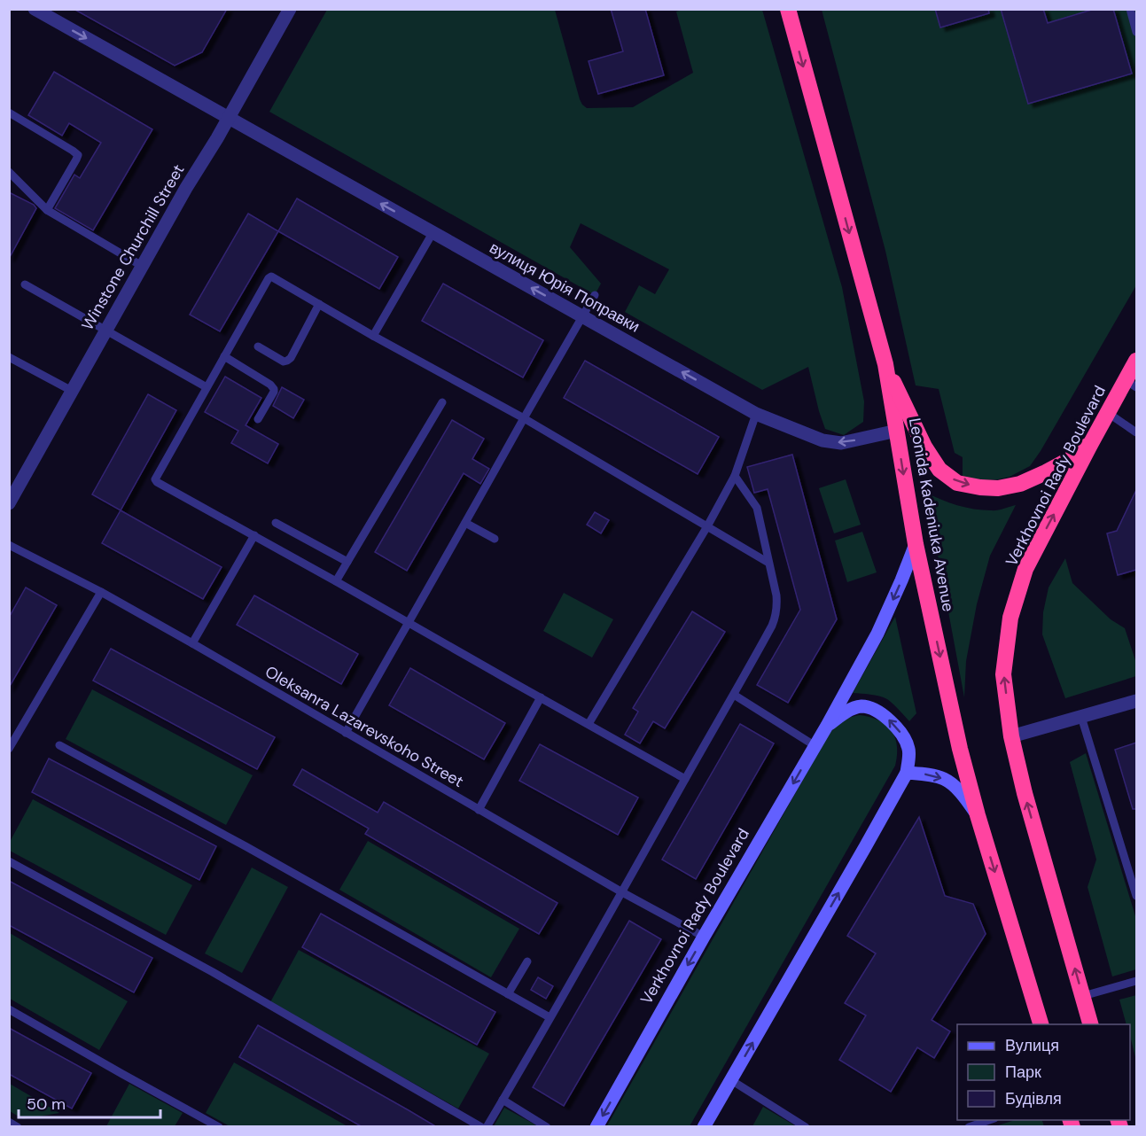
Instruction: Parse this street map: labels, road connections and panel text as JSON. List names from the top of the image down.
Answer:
{
  "streets": {
    "highway": ["Verkhovnoi Rady Boulevard", "Leonida Kadeniuka Avenue"],
    "street": ["Winstone Churchill Street", "вулиця Юрія Поправки"],
    "lane": ["Oleksanra Lazarevskoho Street"]
  },
  "crossings": [
    ["Winstone Churchill Street", "вулиця Юрія Поправки"],
    ["вулиця Юрія Поправки", "Leonida Kadeniuka Avenue"],
    ["Verkhovnoi Rady Boulevard", "Leonida Kadeniuka Avenue"],
    ["Verkhovnoi Rady Boulevard", "Oleksanra Lazarevskoho Street"]
  ],
  "one_way": ["Leonida Kadeniuka Avenue"],
  "legend": ["Вулиця", "Парк", "Будівля"],
  "scale_bar": "50 m"
}
